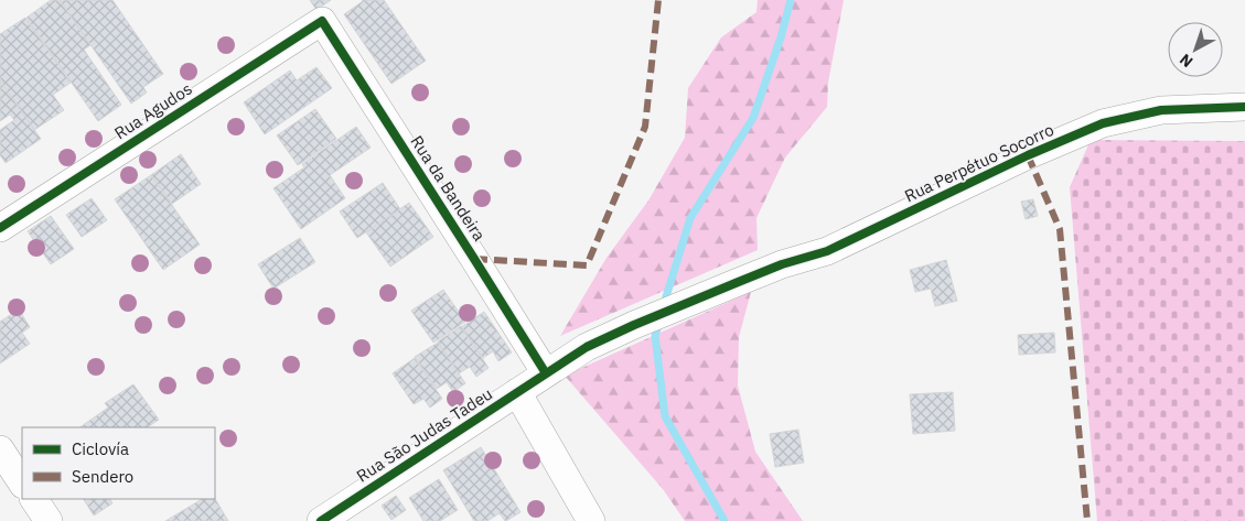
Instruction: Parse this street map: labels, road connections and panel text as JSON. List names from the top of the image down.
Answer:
{
  "streets": {
    "street": [
      "Rua Agudos",
      "Rua Perpétuo Socorro",
      "Rua da Bandeira",
      "Rua São Judas Tadeu"
    ]
  },
  "crossings": [
    ["Rua Agudos", "Rua da Bandeira"],
    ["Rua Perpétuo Socorro", "Rua São Judas Tadeu"],
    ["Rua da Bandeira", "Rua São Judas Tadeu"]
  ],
  "legend": ["Ciclovía", "Sendero"],
  "north": "bottom left"
}
